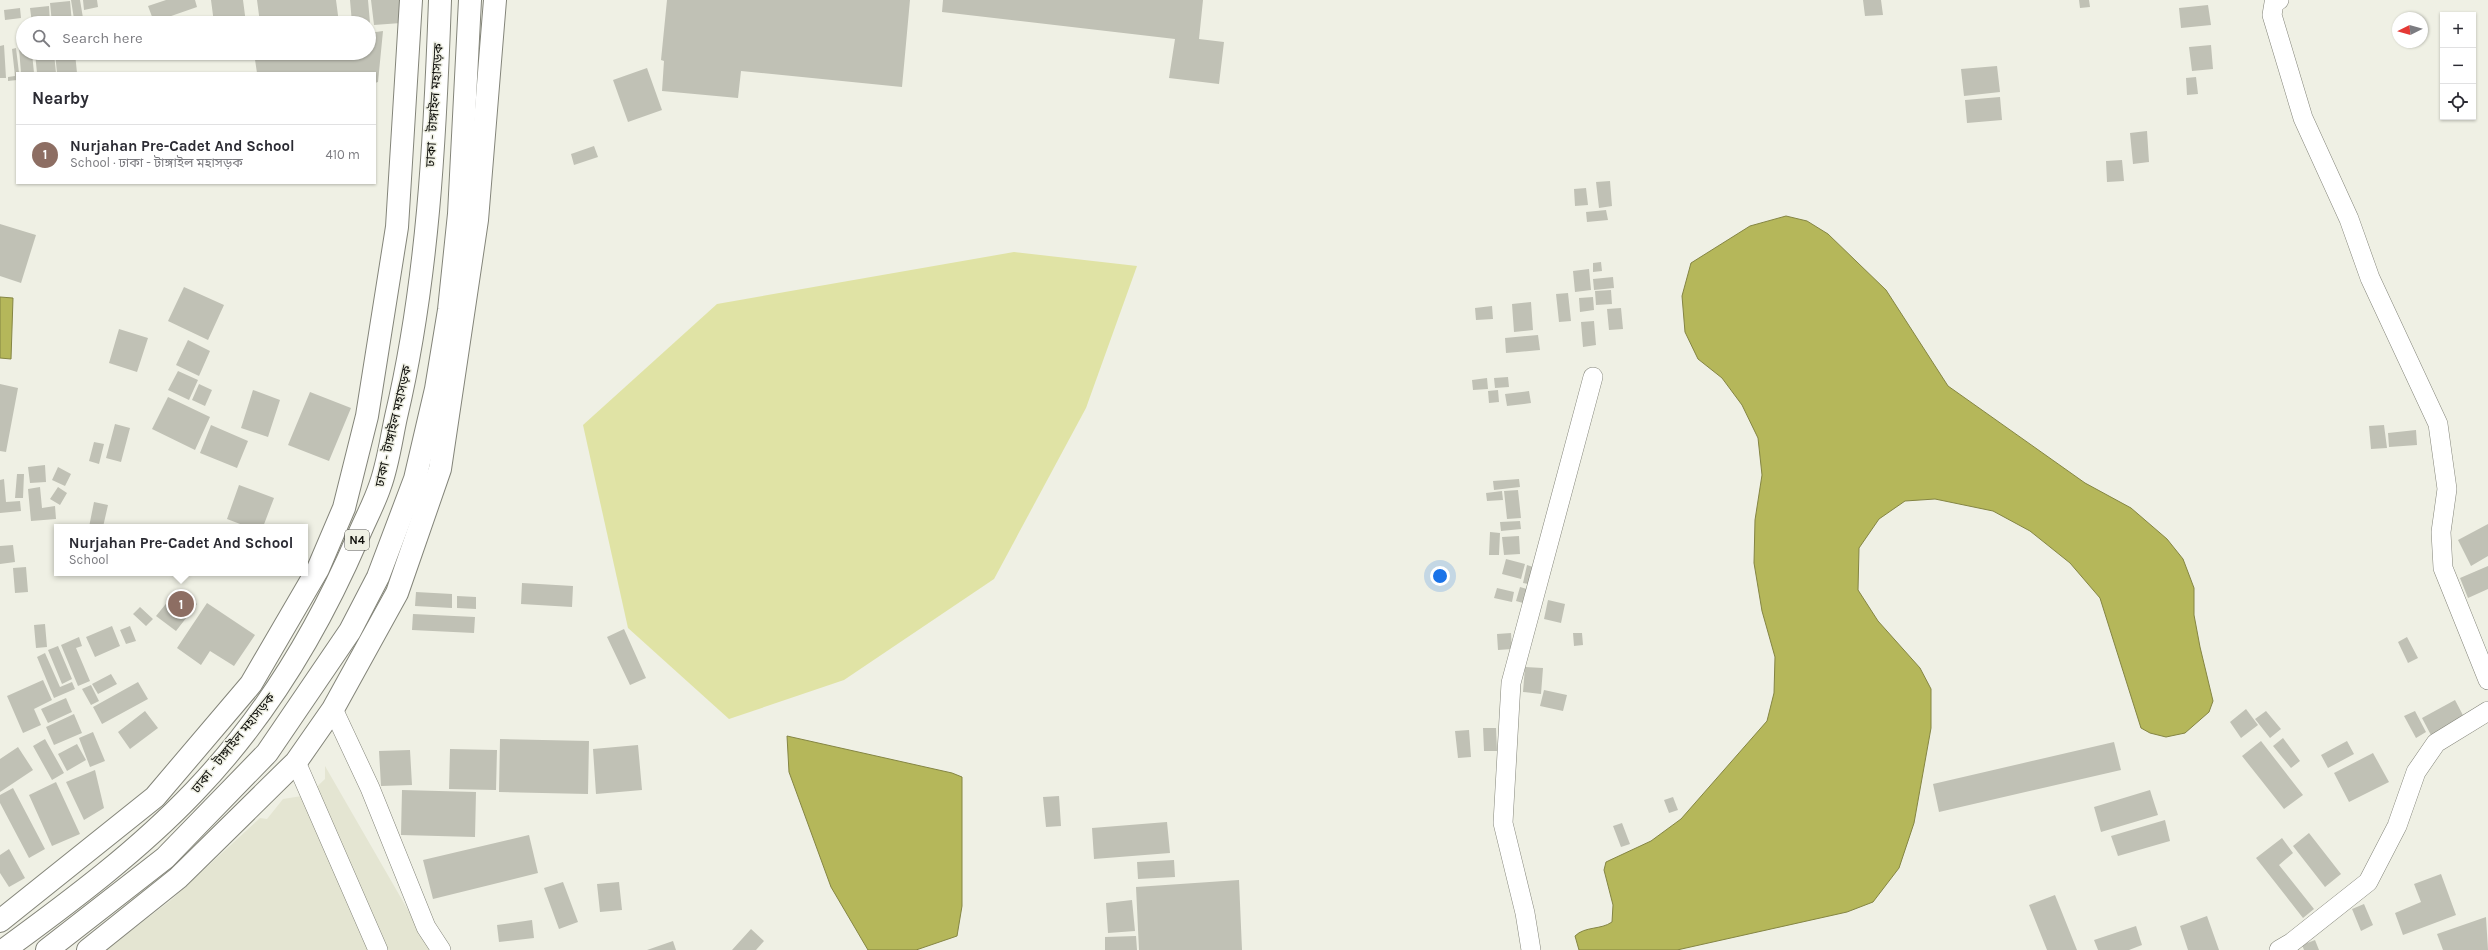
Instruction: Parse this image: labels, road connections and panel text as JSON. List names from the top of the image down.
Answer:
{
  "streets": {
    "main road": ["ঢাকা - টাঙ্গাইল মহাসড়ক", "N4"]
  },
  "north": "left",
  "page": {
    "map_buttons": ["+", "−"],
    "search": "Search here",
    "heading": "Nearby",
    "list": [
      {
        "mark": "1",
        "name": "Nurjahan Pre-Cadet And School",
        "note": "School · ঢাকা - টাঙ্গাইল মহাসড়ক",
        "value": "410 m"
      }
    ],
    "popup": ["Nurjahan Pre-Cadet And School", "School"],
    "pins": "1"
  }
}
